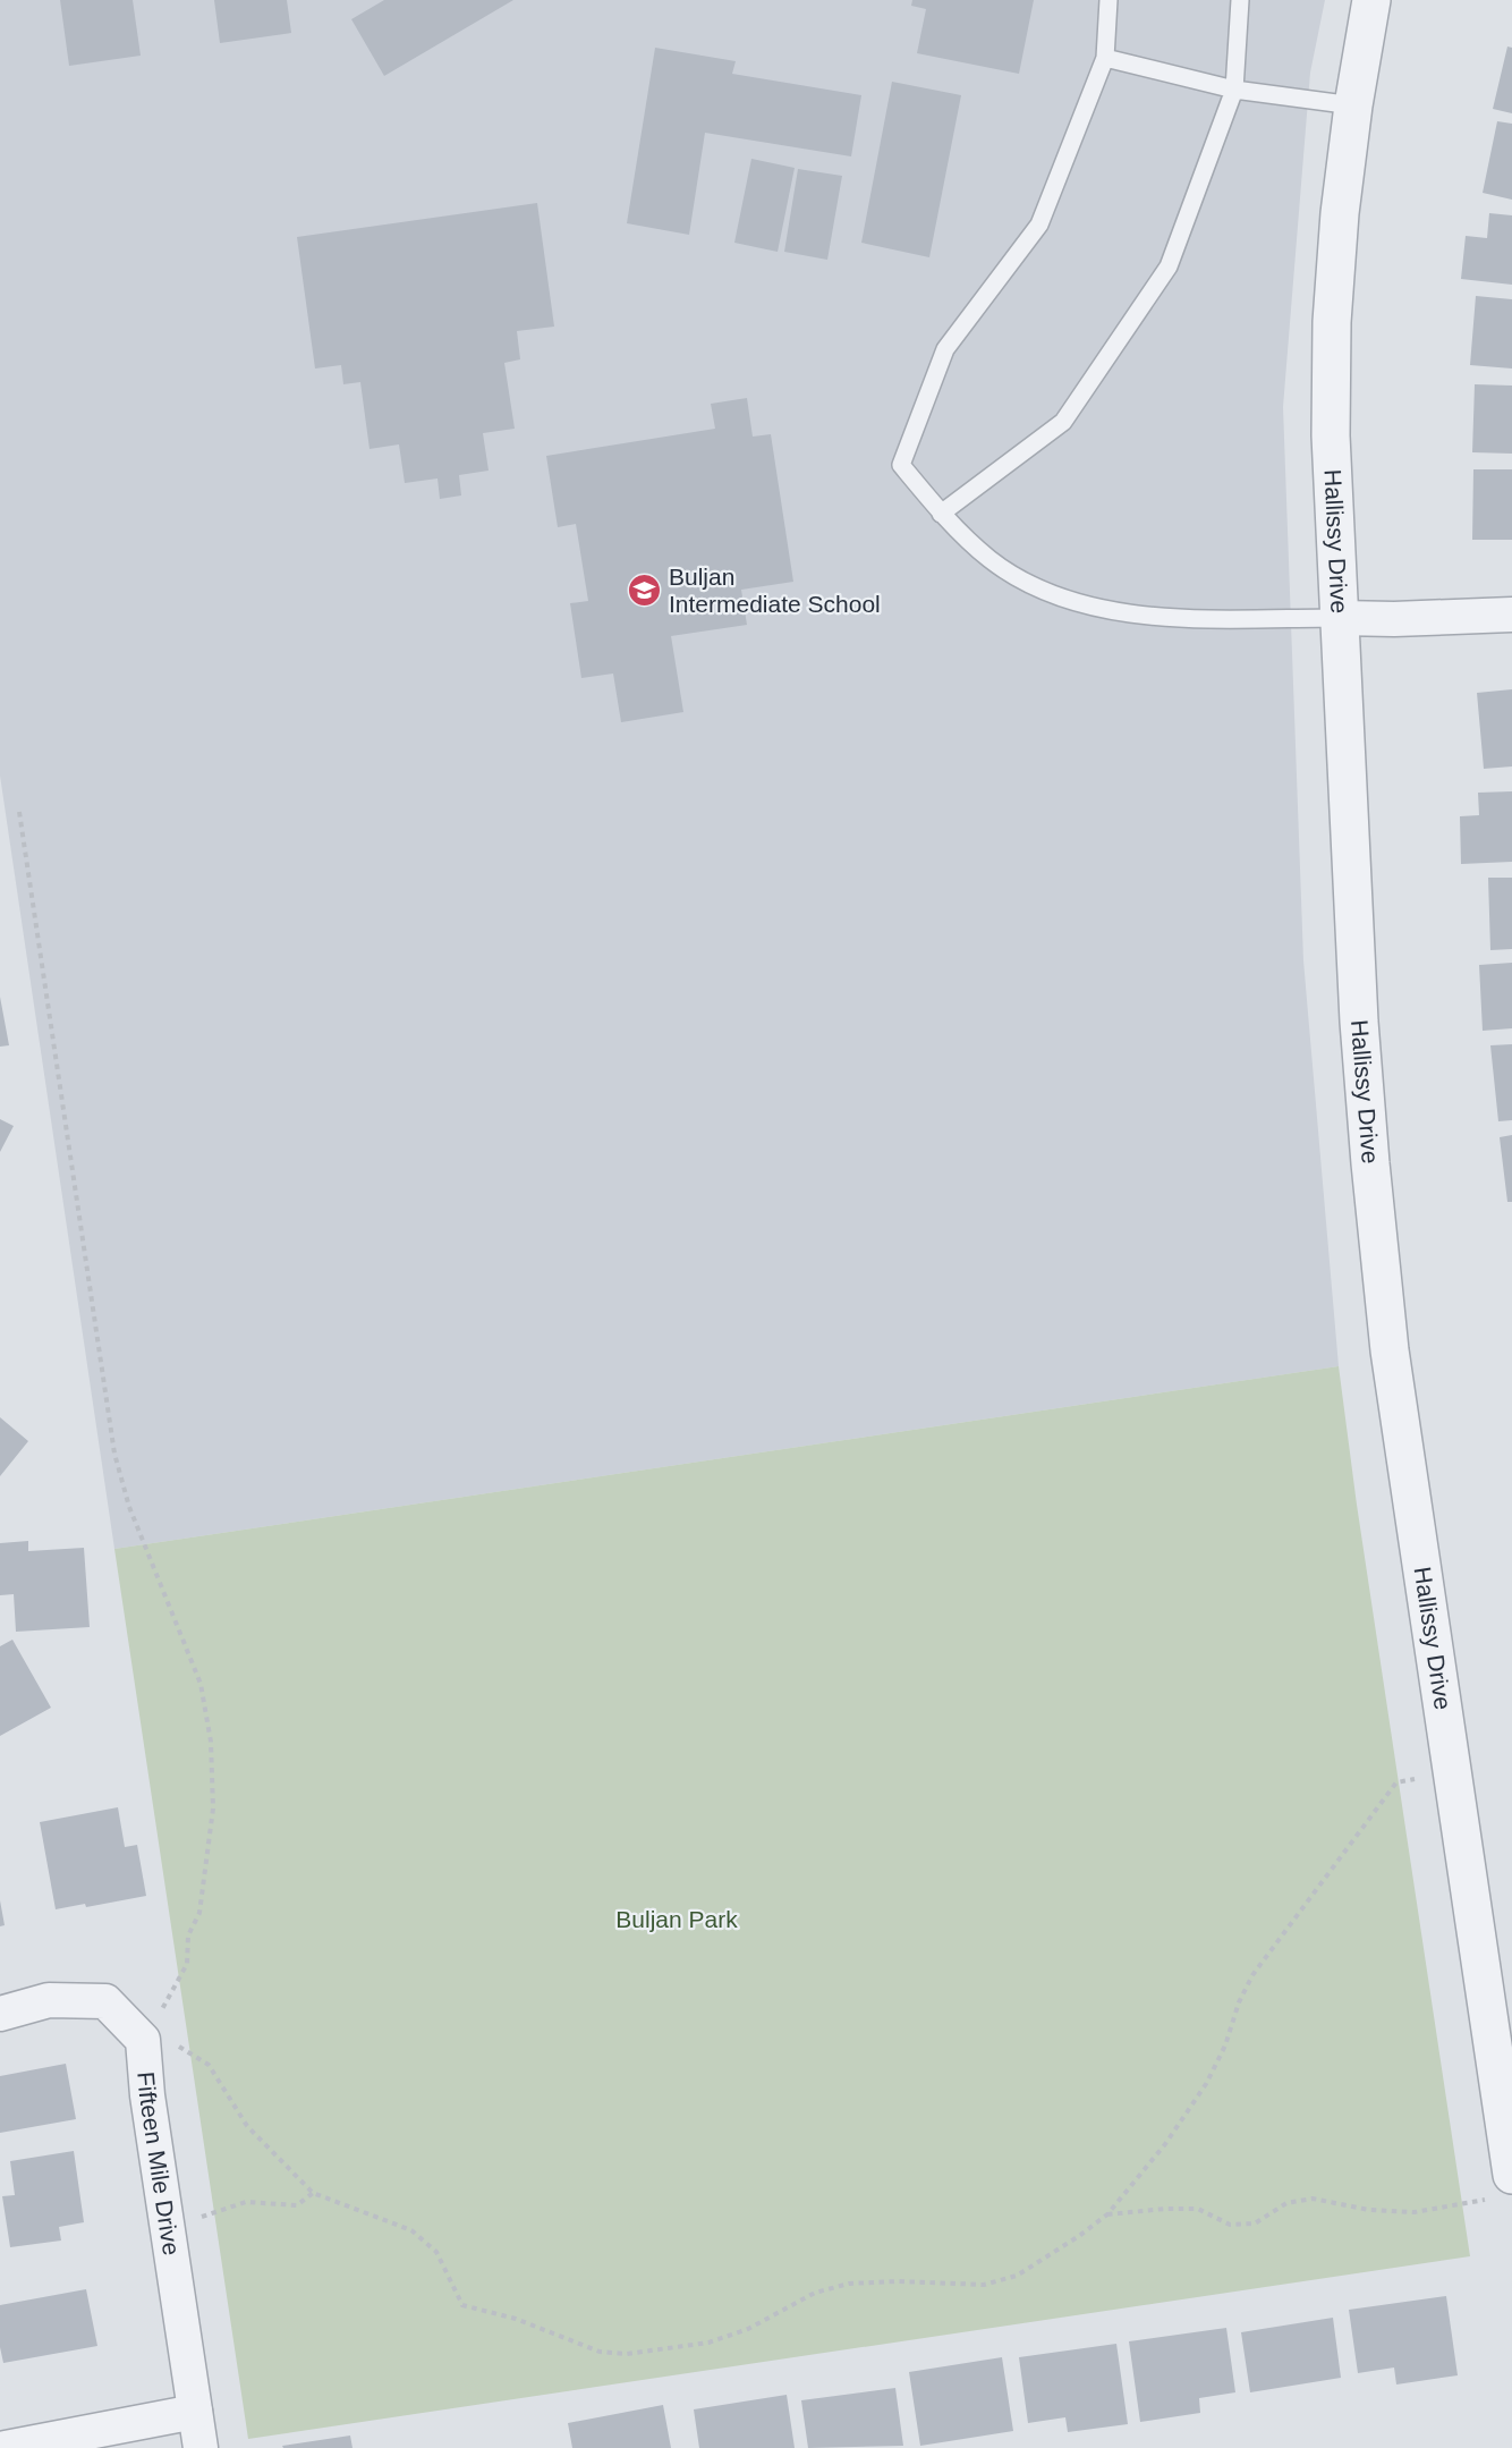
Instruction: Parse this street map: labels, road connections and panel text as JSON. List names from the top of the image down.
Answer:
{
  "streets": {
    "street": ["Hallissy Drive", "Fifteen Mile Drive"]
  },
  "parks": ["Buljan Park"],
  "places": {
    "school or university": ["Buljan Intermediate School"]
  }
}
